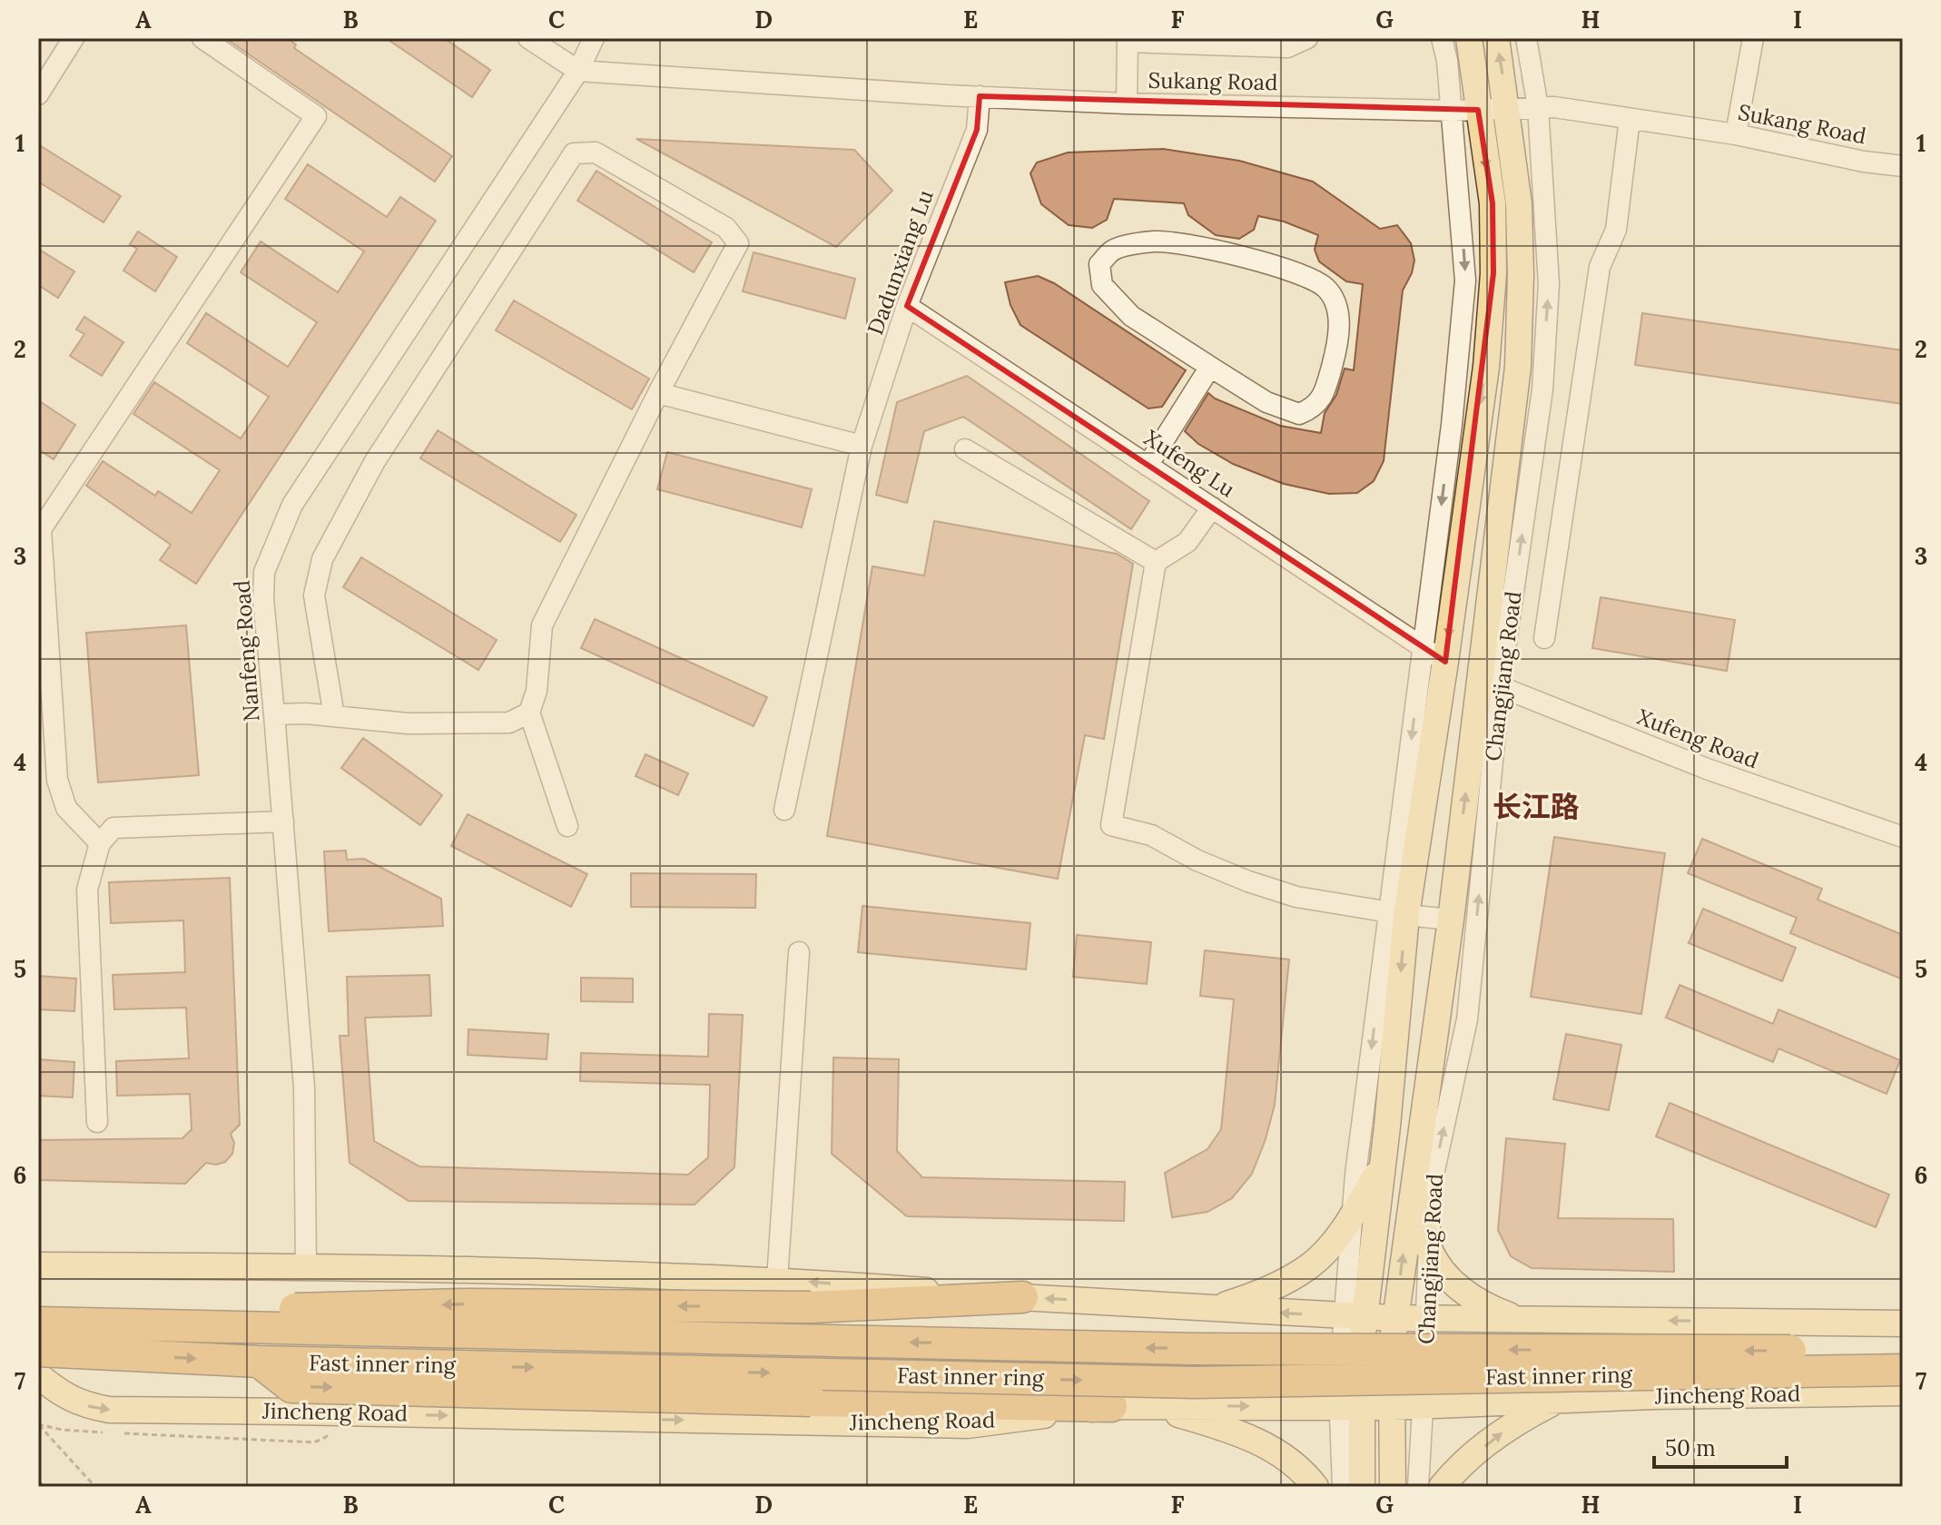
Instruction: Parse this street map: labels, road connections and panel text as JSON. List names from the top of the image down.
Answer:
{
  "streets": {
    "highway": ["Fast inner ring"],
    "main road": ["Changjiang Road", "Jincheng Road"],
    "street": [
      "Sukang Road",
      "Dadunxiang Lu",
      "Xufeng Lu",
      "Nanfeng Road",
      "Xufeng Road"
    ]
  },
  "crossings": [
    ["Sukang Road", "Dadunxiang Lu"],
    ["Sukang Road", "Nanfeng Road"],
    ["Sukang Road", "Changjiang Road"],
    ["Dadunxiang Lu", "Xufeng Lu"],
    ["Changjiang Road", "Xufeng Road"],
    ["Changjiang Road", "Jincheng Road"]
  ],
  "districts": ["长江路"],
  "scale_bar": "50 m",
  "grid": {
    "columns": [
      "A",
      "B",
      "C",
      "D",
      "E",
      "F",
      "G",
      "H",
      "I"
    ],
    "rows": [
      "1",
      "2",
      "3",
      "4",
      "5",
      "6",
      "7"
    ]
  }
}
